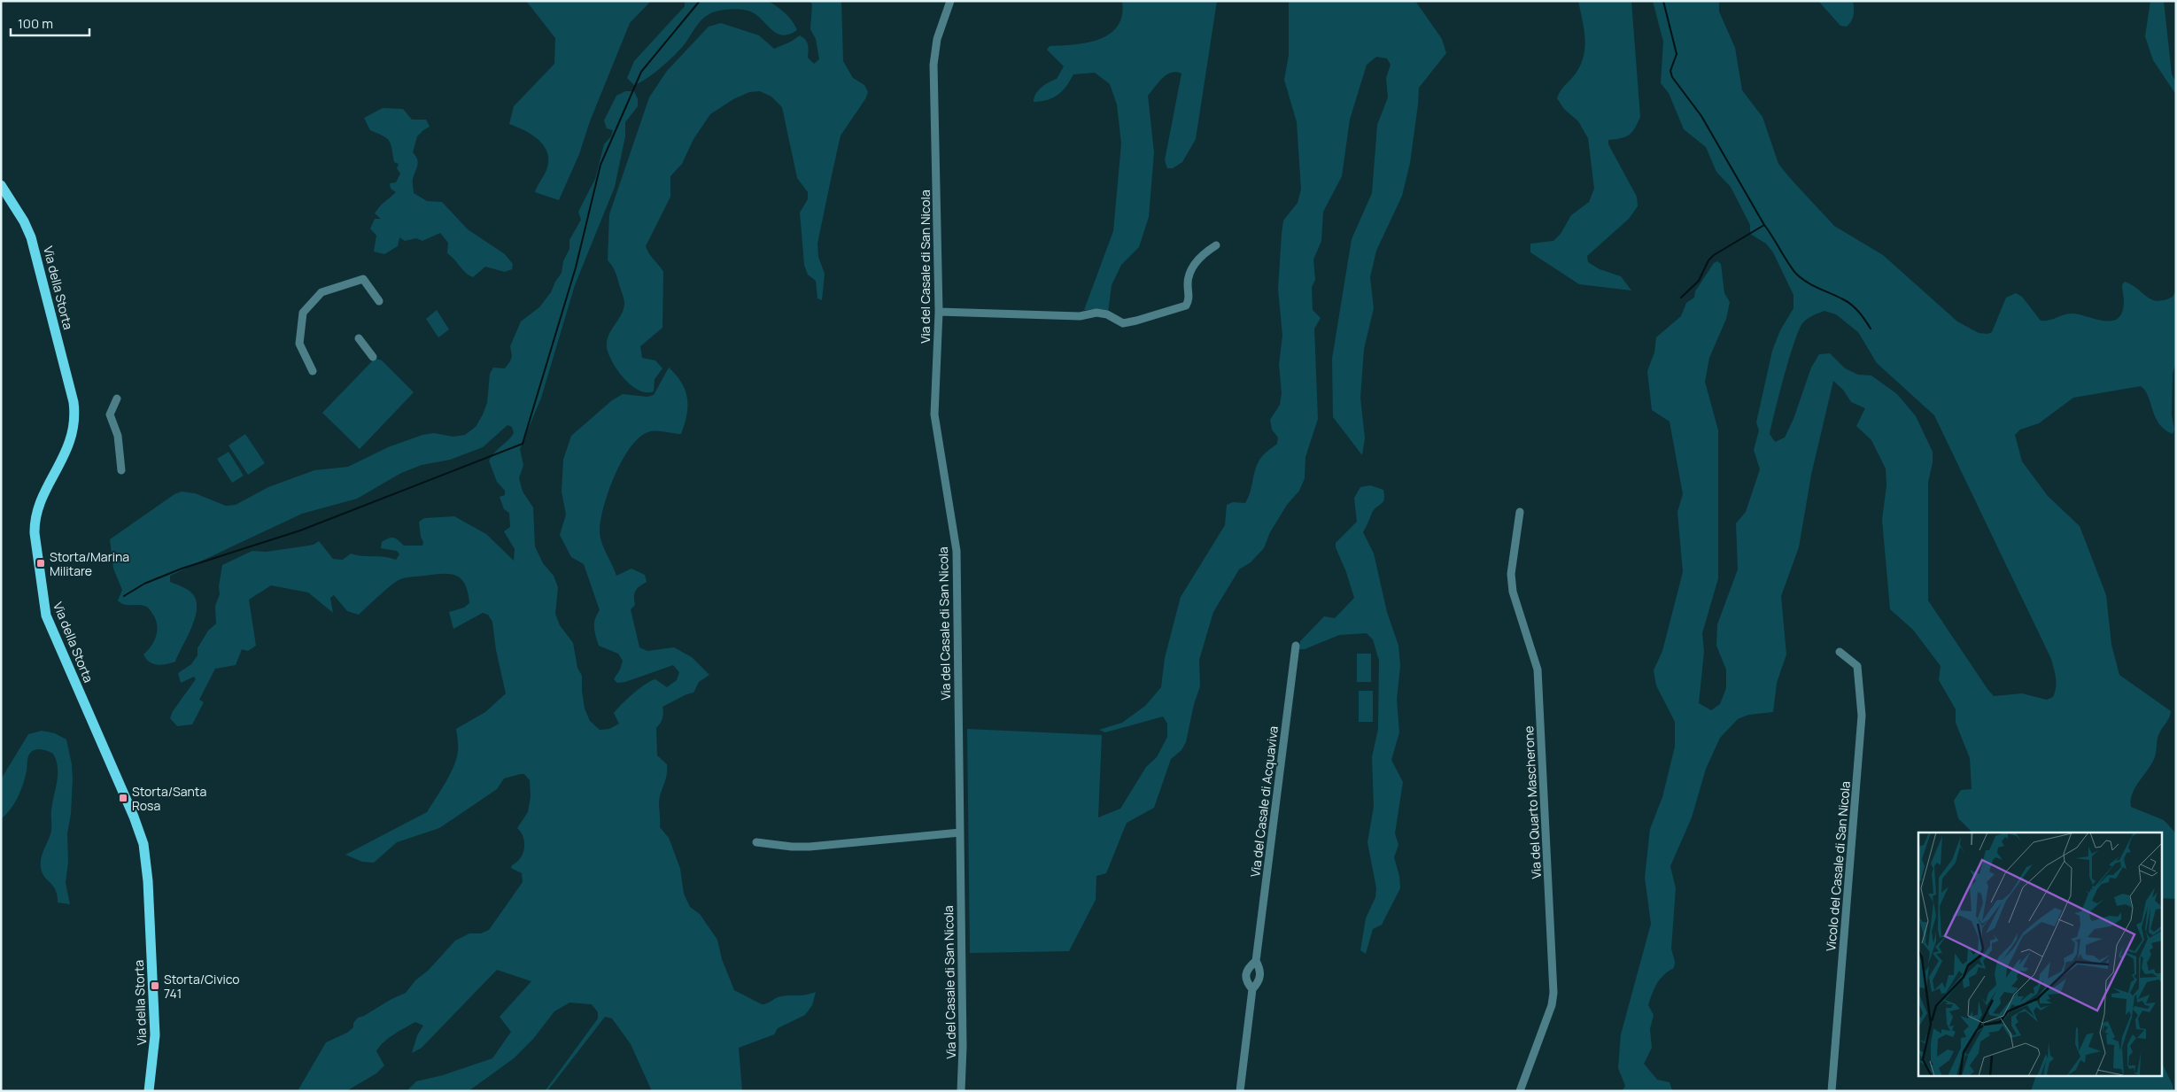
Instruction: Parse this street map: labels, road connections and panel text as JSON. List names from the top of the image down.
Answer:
{
  "streets": {
    "main road": ["Via della Storta"],
    "street": [
      "Via del Casale di San Nicola",
      "Via del Casale di Acquaviva",
      "Via del Quarto Mascherone",
      "Vicolo del Casale di San Nicola"
    ]
  },
  "places": {
    "transit": ["Storta/Marina Militare", "Storta/Santa Rosa", "Storta/Civico 741"]
  },
  "scale_bar": "100 m"
}
